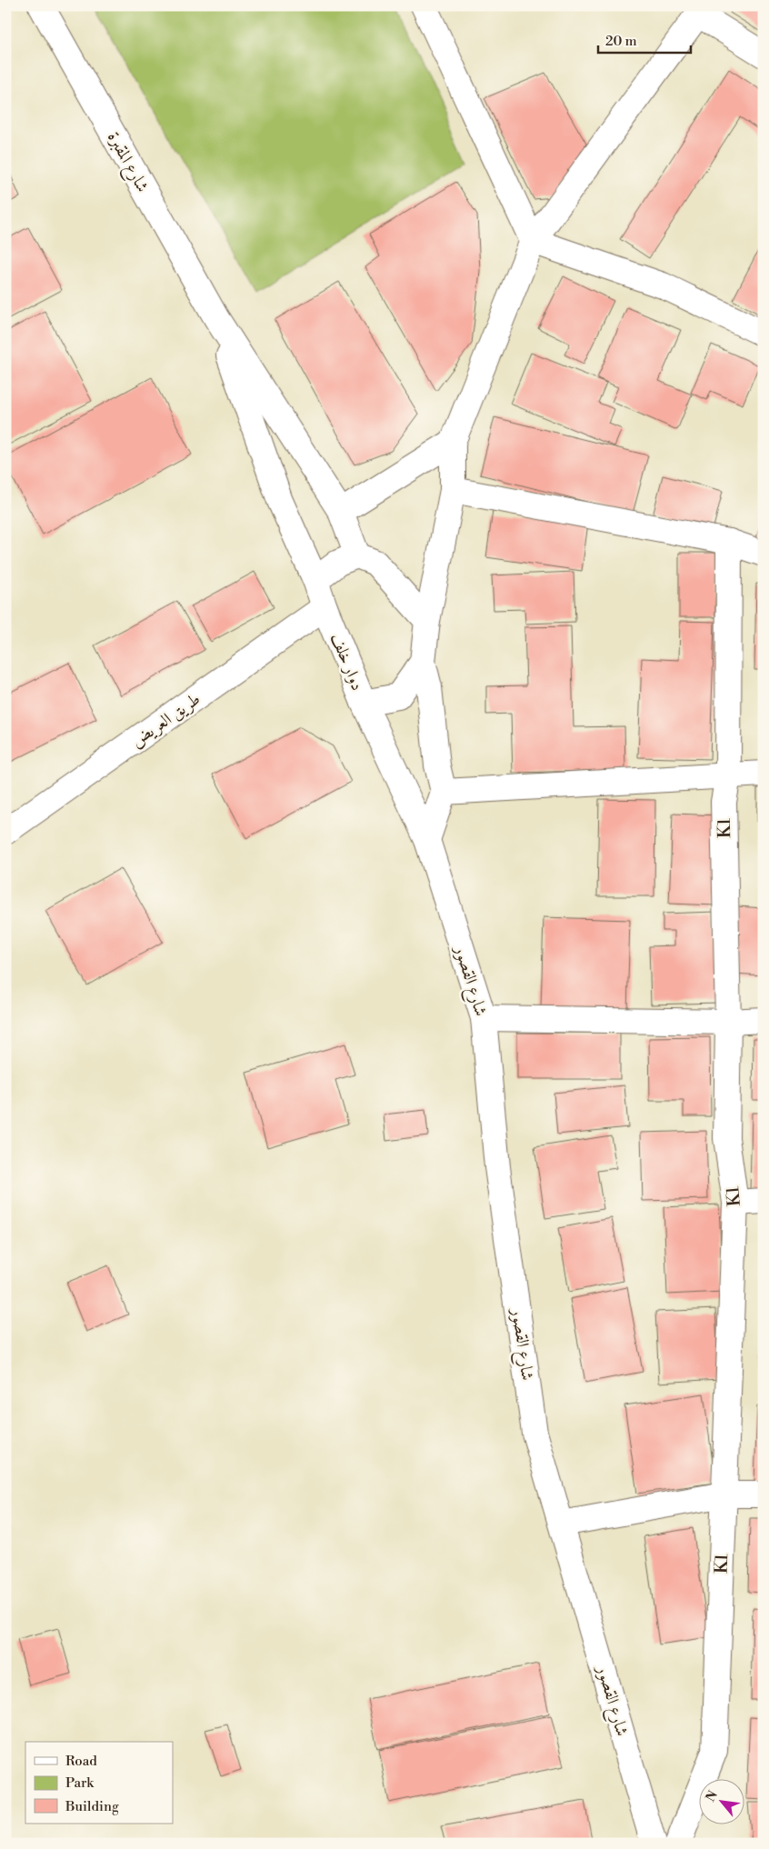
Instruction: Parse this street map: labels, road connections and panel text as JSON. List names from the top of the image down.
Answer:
{
  "streets": {
    "street": [
      "شارع المقبرة",
      "دوار خلف",
      "طريق العريض",
      "K1",
      "شارع القصور"
    ]
  },
  "crossings": [
    ["شارع المقبرة", "دوار خلف"],
    ["دوار خلف", "طريق العريض"],
    ["دوار خلف", "شارع القصور"]
  ],
  "legend": ["Road", "Park", "Building"],
  "scale_bar": "20 m",
  "north": "top left"
}
